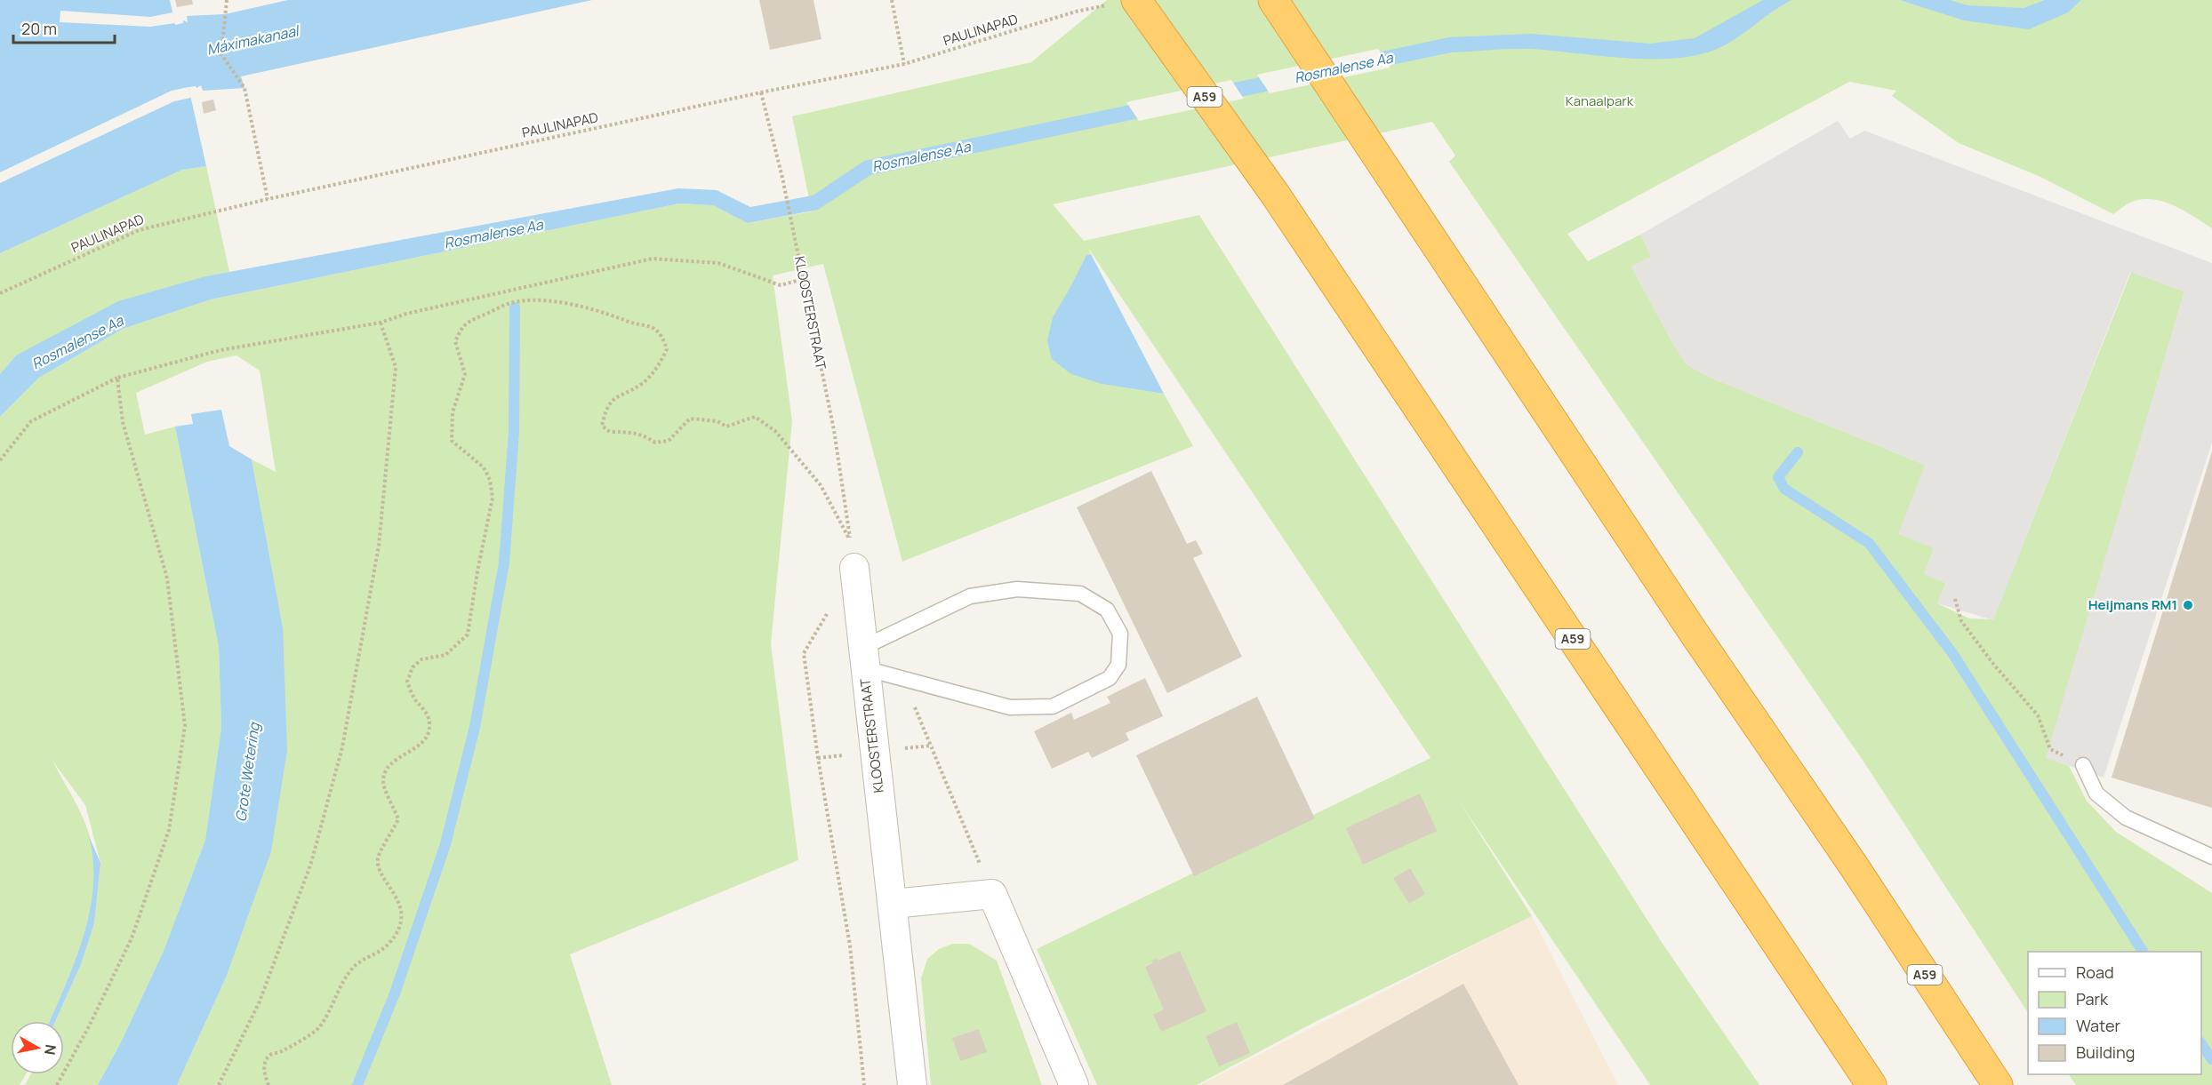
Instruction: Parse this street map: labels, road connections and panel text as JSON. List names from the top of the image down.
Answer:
{
  "streets": {
    "highway": ["A59"],
    "street": ["KLOOSTERSTRAAT"],
    "path": ["PAULINAPAD"]
  },
  "crossings": [
    ["PAULINAPAD", "A59"],
    ["PAULINAPAD", "KLOOSTERSTRAAT"]
  ],
  "water": ["Máximakanaal", "Rosmalense Aa", "Grote Wetering"],
  "parks": ["Kanaalpark"],
  "places": ["Heijmans RM1"],
  "legend": [
    "Road",
    "Park",
    "Water",
    "Building"
  ],
  "scale_bar": "20 m",
  "north": "right"
}
